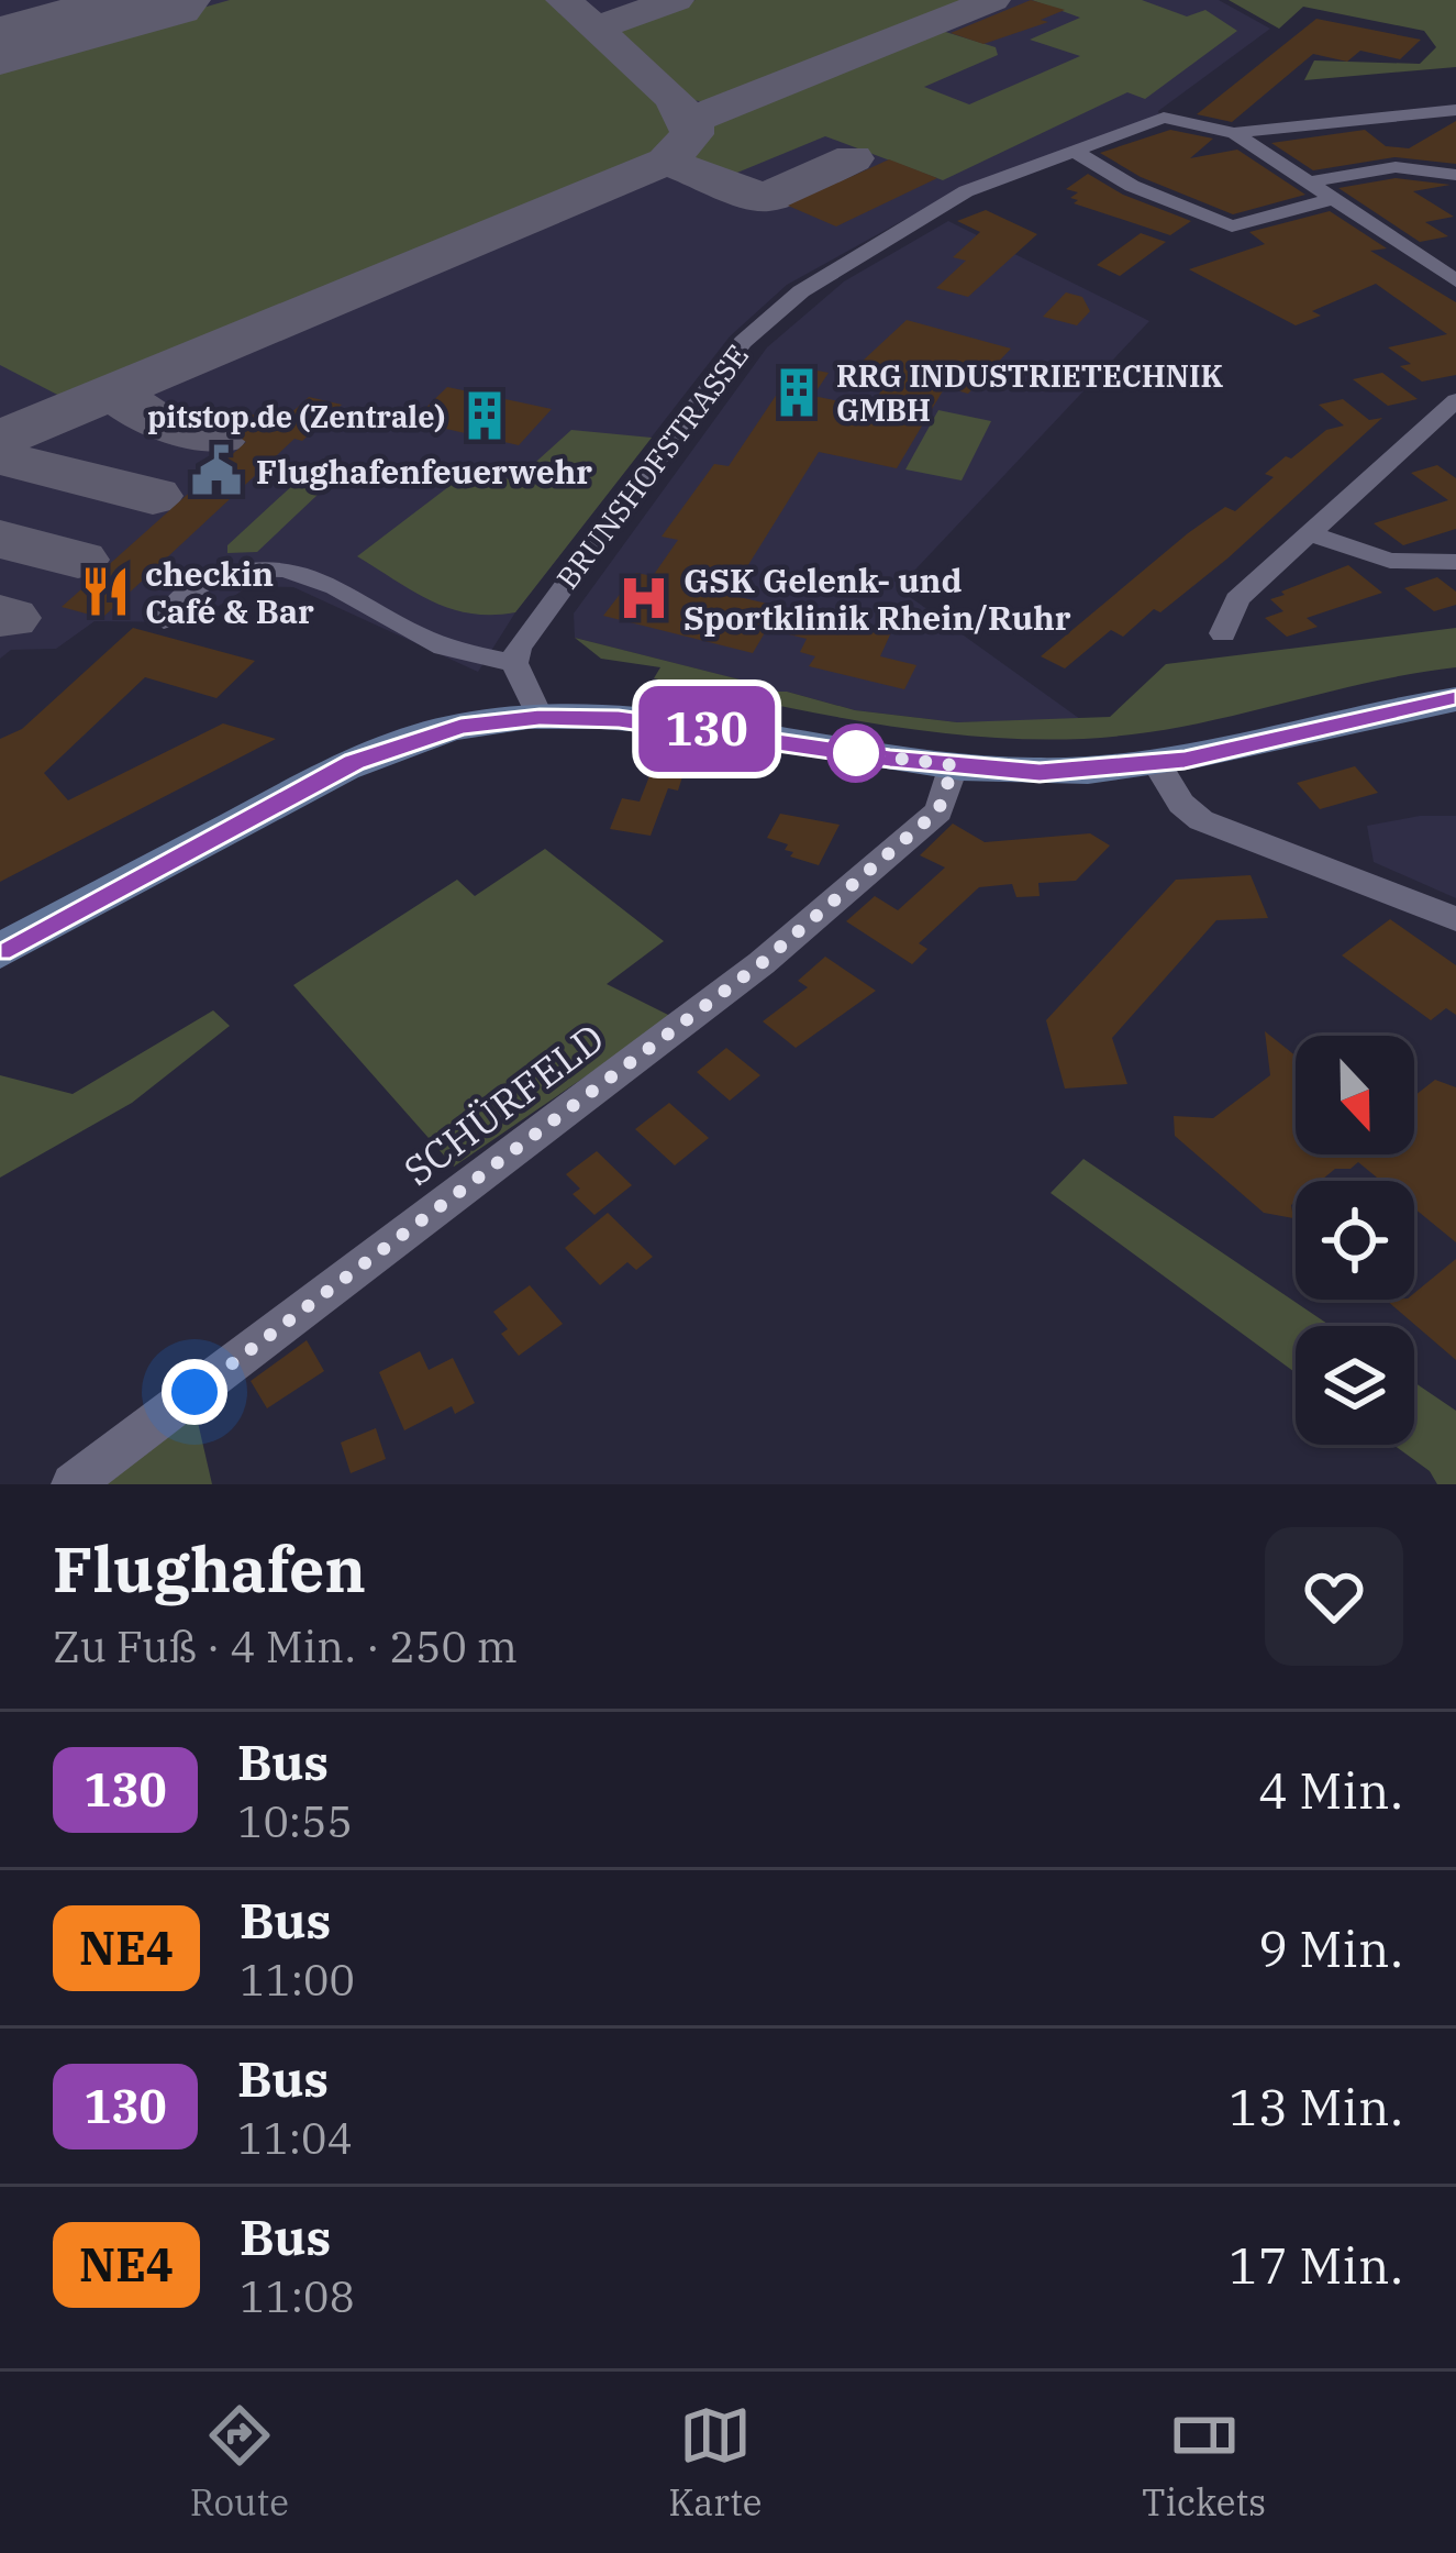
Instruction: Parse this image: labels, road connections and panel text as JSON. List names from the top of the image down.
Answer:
{
  "streets": {
    "street": ["BRUNSHOFSTRASSE", "SCHÜRFELD"]
  },
  "places": {
    "building": ["RRG INDUSTRIETECHNIK GMBH", "pitstop.de (Zentrale)"],
    "public building": ["Flughafenfeuerwehr"],
    "restaurant": ["checkin Café & Bar"],
    "hospital": ["GSK Gelenk- und Sportklinik Rhein/Ruhr"]
  },
  "lines": ["bus line 130"],
  "north": "bottom",
  "page": {
    "on_map": "130",
    "heading": ["Flughafen", "Zu Fuß · 4 Min. · 250 m"],
    "list": [
      {
        "mark": "130",
        "name": "Bus",
        "note": "10:55",
        "value": "4 Min."
      },
      {
        "mark": "NE4",
        "name": "Bus",
        "note": "11:00",
        "value": "9 Min."
      },
      {
        "mark": "130",
        "name": "Bus",
        "note": "11:04",
        "value": "13 Min."
      },
      {
        "mark": "NE4",
        "name": "Bus",
        "note": "11:08",
        "value": "17 Min."
      }
    ],
    "tabs": ["Route", "Karte", "Tickets"]
  }
}
